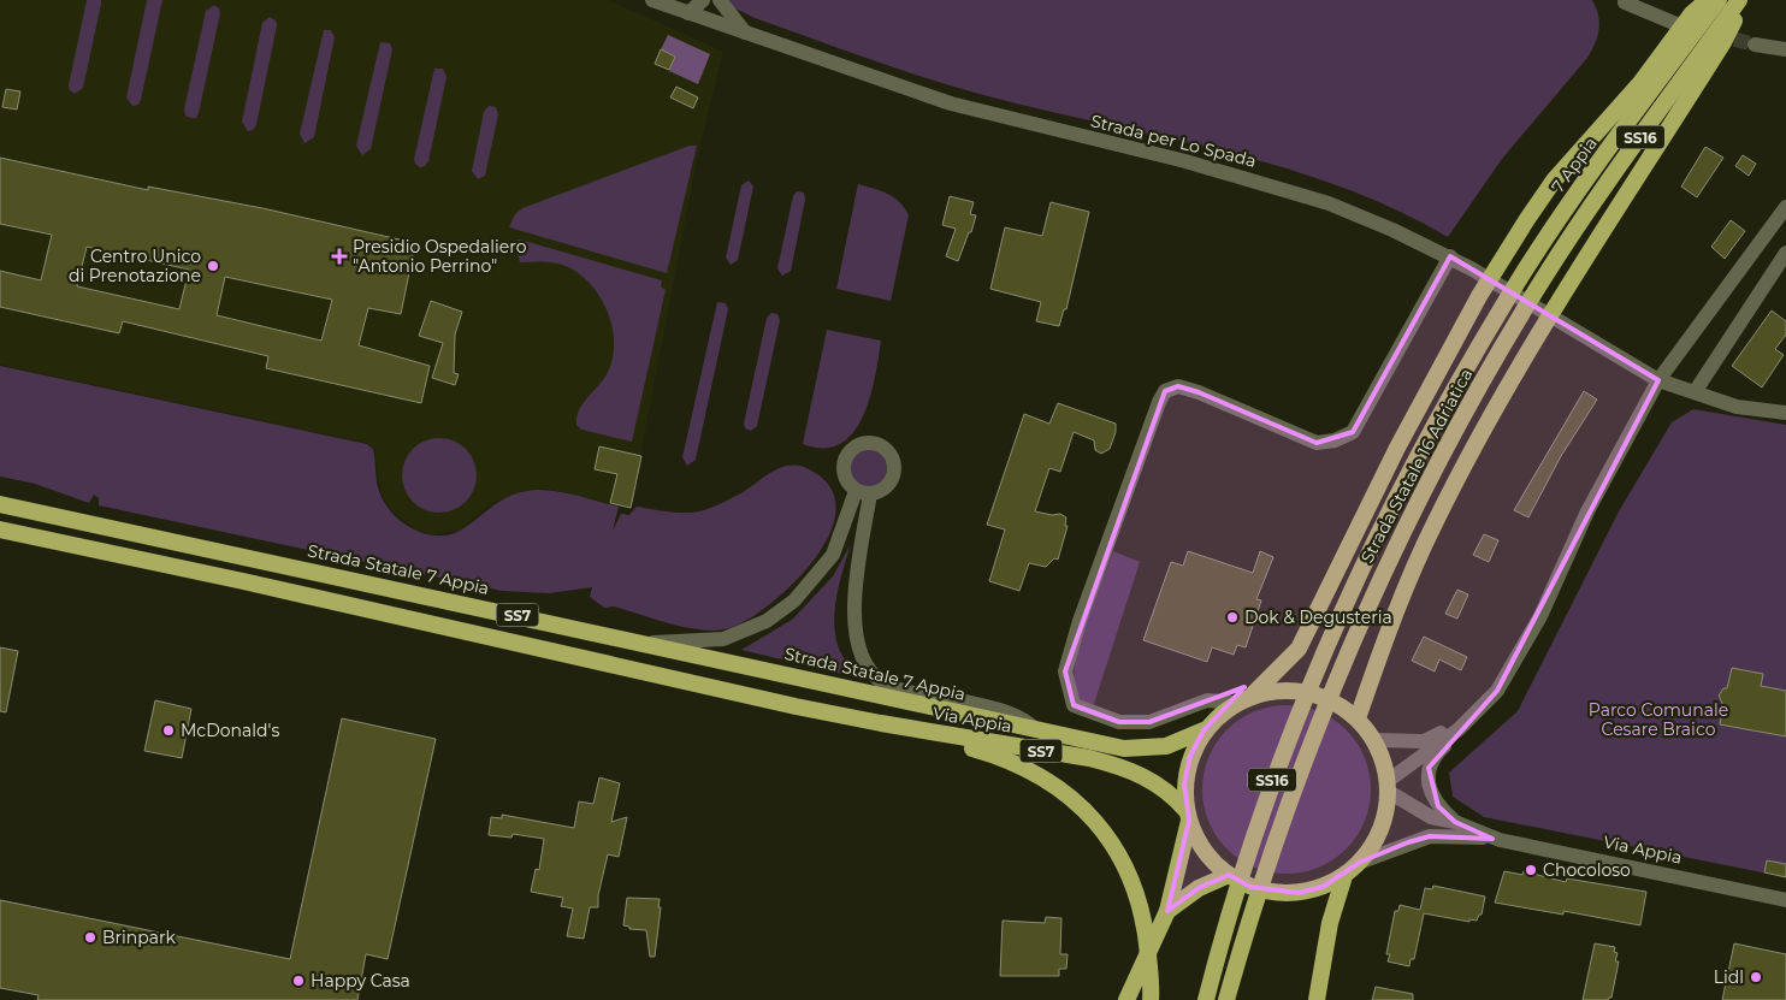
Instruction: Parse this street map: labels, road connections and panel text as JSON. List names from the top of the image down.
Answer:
{
  "streets": {
    "highway": [
      "SS16",
      "7 Appia",
      "Strada Statale 16 Adriatica",
      "Strada Statale 7 Appia",
      "SS7",
      "Via Appia"
    ],
    "street": ["Strada per Lo Spada"]
  },
  "crossings": [
    ["7 Appia", "Strada Statale 16 Adriatica"],
    ["Strada Statale 7 Appia", "Via Appia"],
    ["SS7", "Via Appia"]
  ],
  "parks": ["Parco Comunale Cesare Braico"],
  "places": {
    "health": ["Presidio Ospedaliero \"Antonio Perrino\""],
    "other": [
      "Centro Unico di Prenotazione",
      "Dok & Degusteria",
      "McDonald's",
      "Chocoloso",
      "Brinpark",
      "Lidl",
      "Happy Casa"
    ]
  }
}
